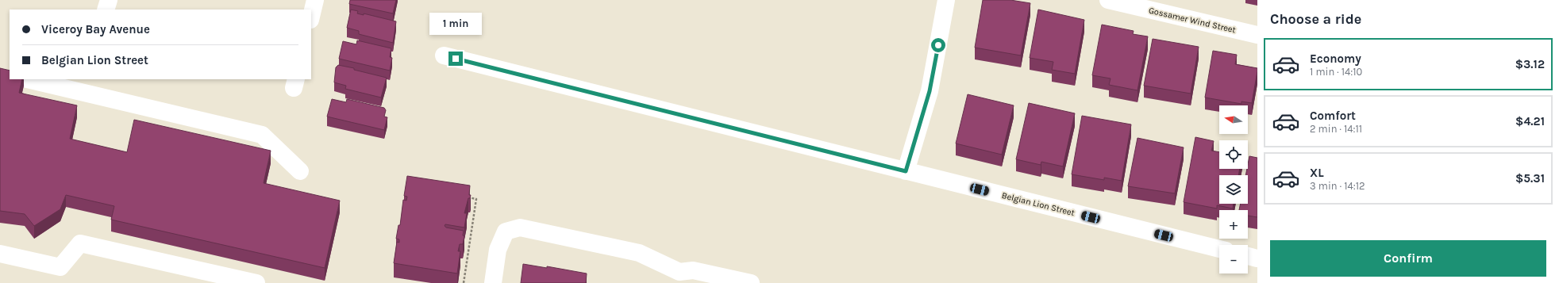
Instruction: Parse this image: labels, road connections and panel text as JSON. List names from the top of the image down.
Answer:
{
  "streets": {
    "street": ["Gossamer Wind Street", "Belgian Lion Street"]
  },
  "north": "left",
  "page": {
    "heading": "Choose a ride",
    "banner": ["Viceroy Bay Avenue", "Belgian Lion Street"],
    "bubble": "1 min",
    "list": [
      {
        "name": "Economy",
        "note": "1 min · 14:10",
        "value": "$3.12"
      },
      {
        "name": "Comfort",
        "note": "2 min · 14:11",
        "value": "$4.21"
      },
      {
        "name": "XL",
        "note": "3 min · 14:12",
        "value": "$5.31"
      }
    ],
    "map_buttons": ["+", "−"],
    "buttons": "Confirm"
  }
}
